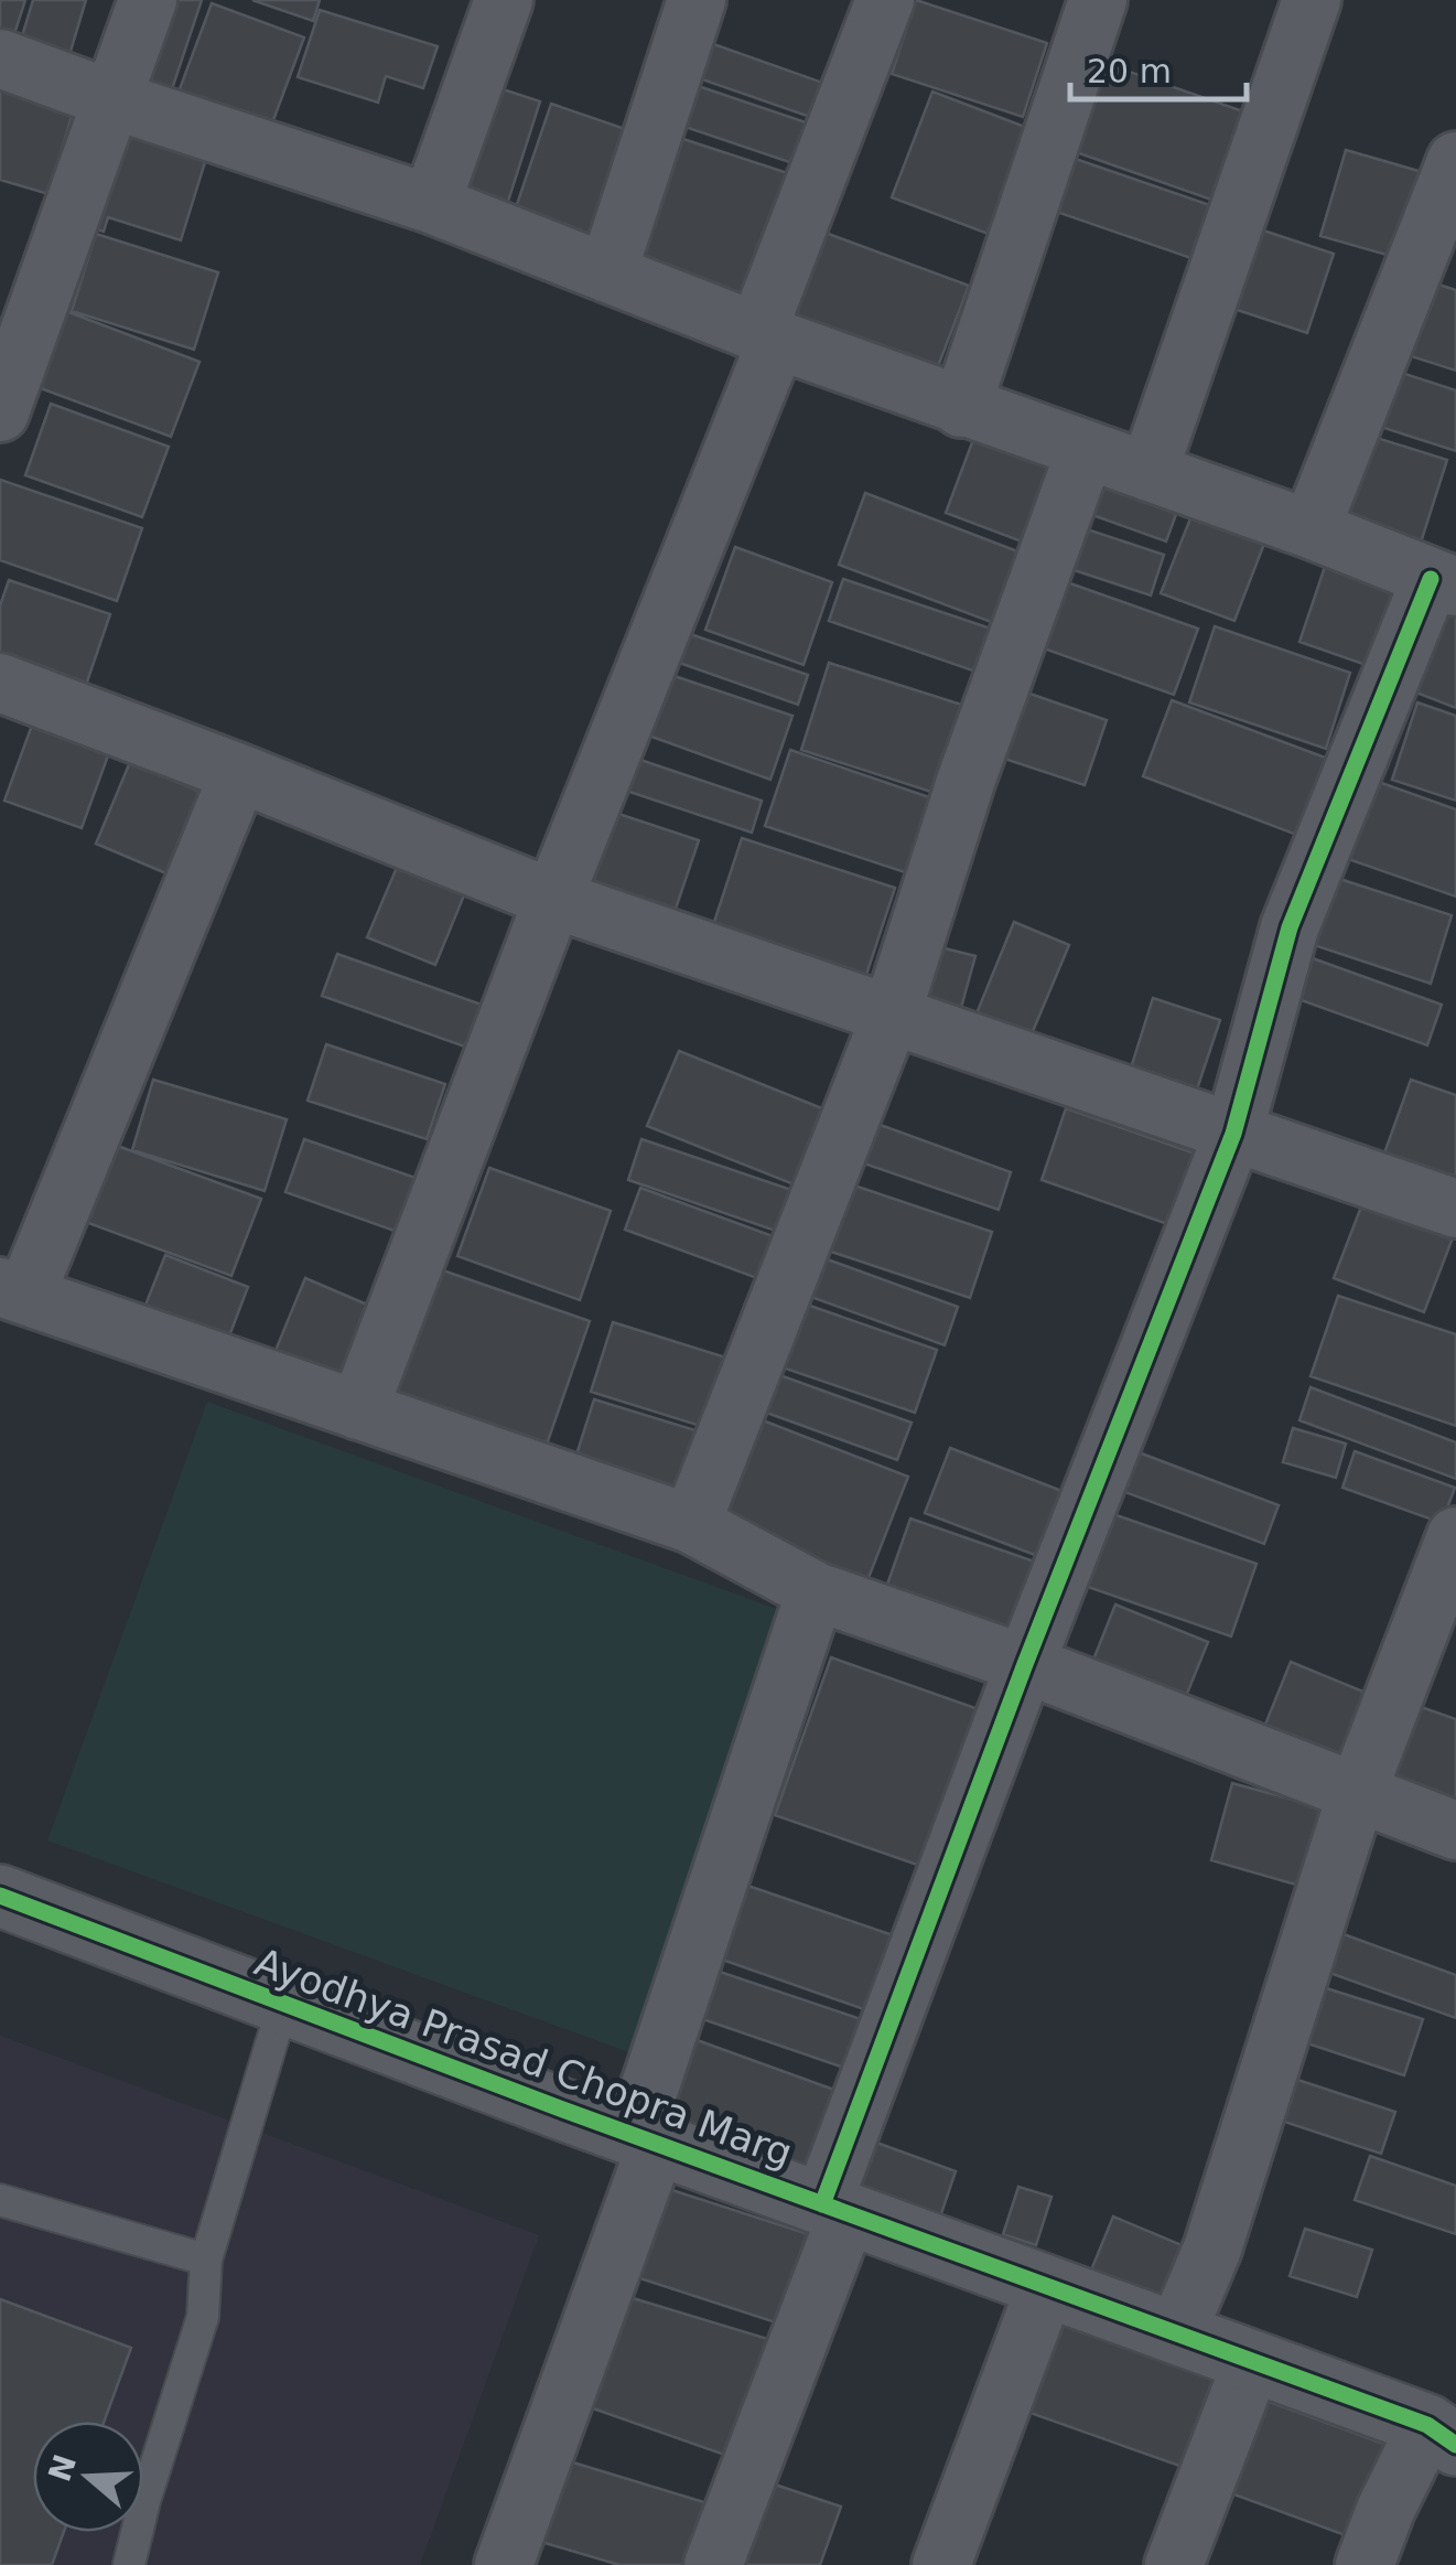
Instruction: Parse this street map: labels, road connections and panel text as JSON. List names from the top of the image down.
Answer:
{
  "streets": {
    "street": ["Ayodhya Prasad Chopra Marg"]
  },
  "scale_bar": "20 m",
  "north": "left"
}
